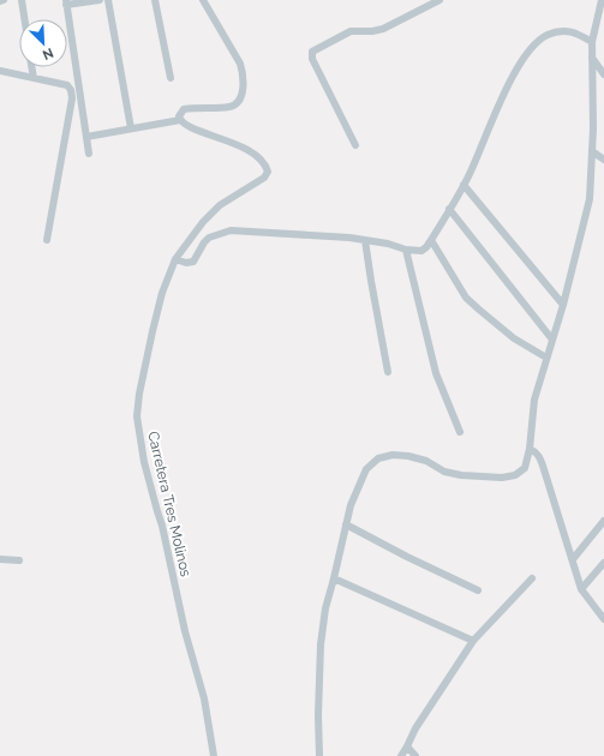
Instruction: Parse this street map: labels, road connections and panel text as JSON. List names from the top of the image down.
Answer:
{
  "streets": {
    "street": ["Carretera Tres Molinos"]
  },
  "north": "bottom right"
}
